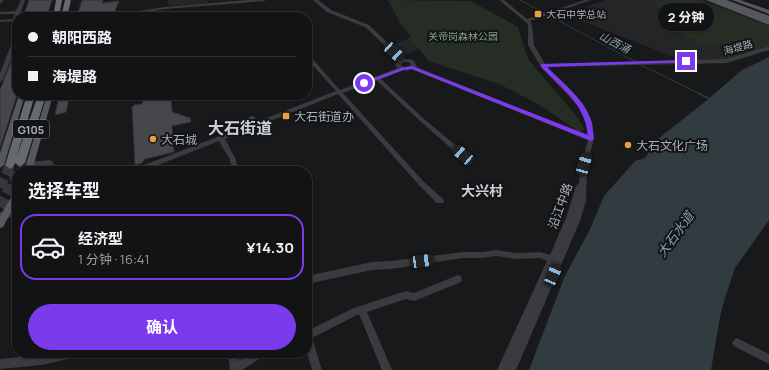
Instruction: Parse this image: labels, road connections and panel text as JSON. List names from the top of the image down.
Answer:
{
  "streets": {
    "highway": ["G105"],
    "street": ["海堤路", "沿江中路"]
  },
  "districts": ["大石街道", "大兴村"],
  "water": ["山西涌", "大石水道"],
  "parks": ["关帝岗森林公园"],
  "places": {
    "transit": ["大石中学总站", "大石街道办"],
    "other": ["大石城", "大石文化广场"]
  },
  "page": {
    "bubble": "2 分钟",
    "banner": ["朝阳西路", "海堤路"],
    "heading": "选择车型",
    "list": [
      {
        "name": "经济型",
        "note": "1 分钟 · 16:41",
        "value": "¥14.30"
      }
    ],
    "buttons": "确认"
  }
}
